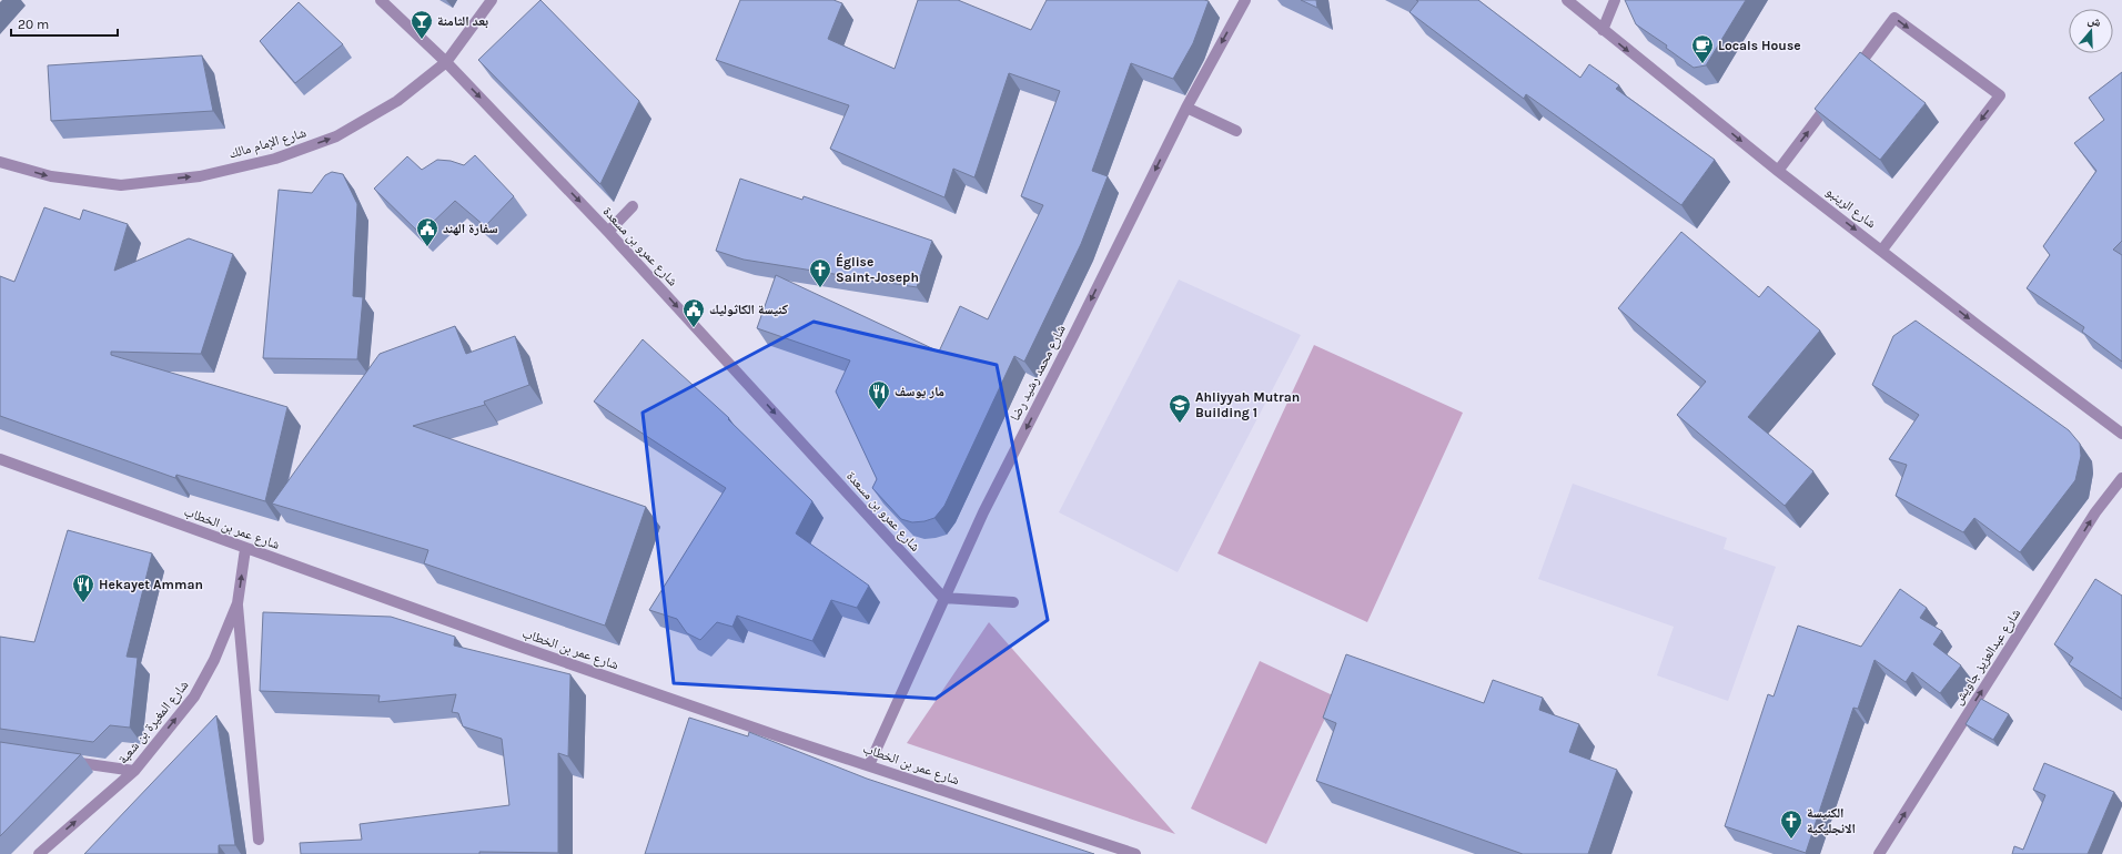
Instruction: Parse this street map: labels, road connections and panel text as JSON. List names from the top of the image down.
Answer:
{
  "streets": {
    "street": [
      "شارع الإمام مالك",
      "شارع الرينبو",
      "شارع عمرو بن مسعدة",
      "شارع محمد رشيد رضا",
      "شارع عمر بن الخطاب",
      "شارع عبدالعزيز جاويش",
      "شارع المغيرة بن شعبة"
    ]
  },
  "crossings": [
    ["شارع الإمام مالك", "شارع عمرو بن مسعدة"],
    ["شارع عمرو بن مسعدة", "شارع محمد رشيد رضا"],
    ["شارع محمد رشيد رضا", "شارع عمر بن الخطاب"],
    ["شارع عمر بن الخطاب", "شارع المغيرة بن شعبة"]
  ],
  "one_way": [
    "شارع الإمام مالك",
    "شارع الرينبو",
    "شارع عمرو بن مسعدة",
    "شارع محمد رشيد رضا",
    "شارع عبدالعزيز جاويش",
    "شارع المغيرة بن شعبة"
  ],
  "places": {
    "bar": ["بعد الثامنة"],
    "cafe": ["Locals House"],
    "public building": ["سفارة الهند", "كنيسة الكاثوليك"],
    "church": ["Église Saint-Joseph", "الكنيسة الانجليكية"],
    "restaurant": ["مار يوسف", "Hekayet Amman"],
    "school or university": ["Ahliyyah Mutran Building 1"]
  },
  "scale_bar": "20 m",
  "north": "top"
}
